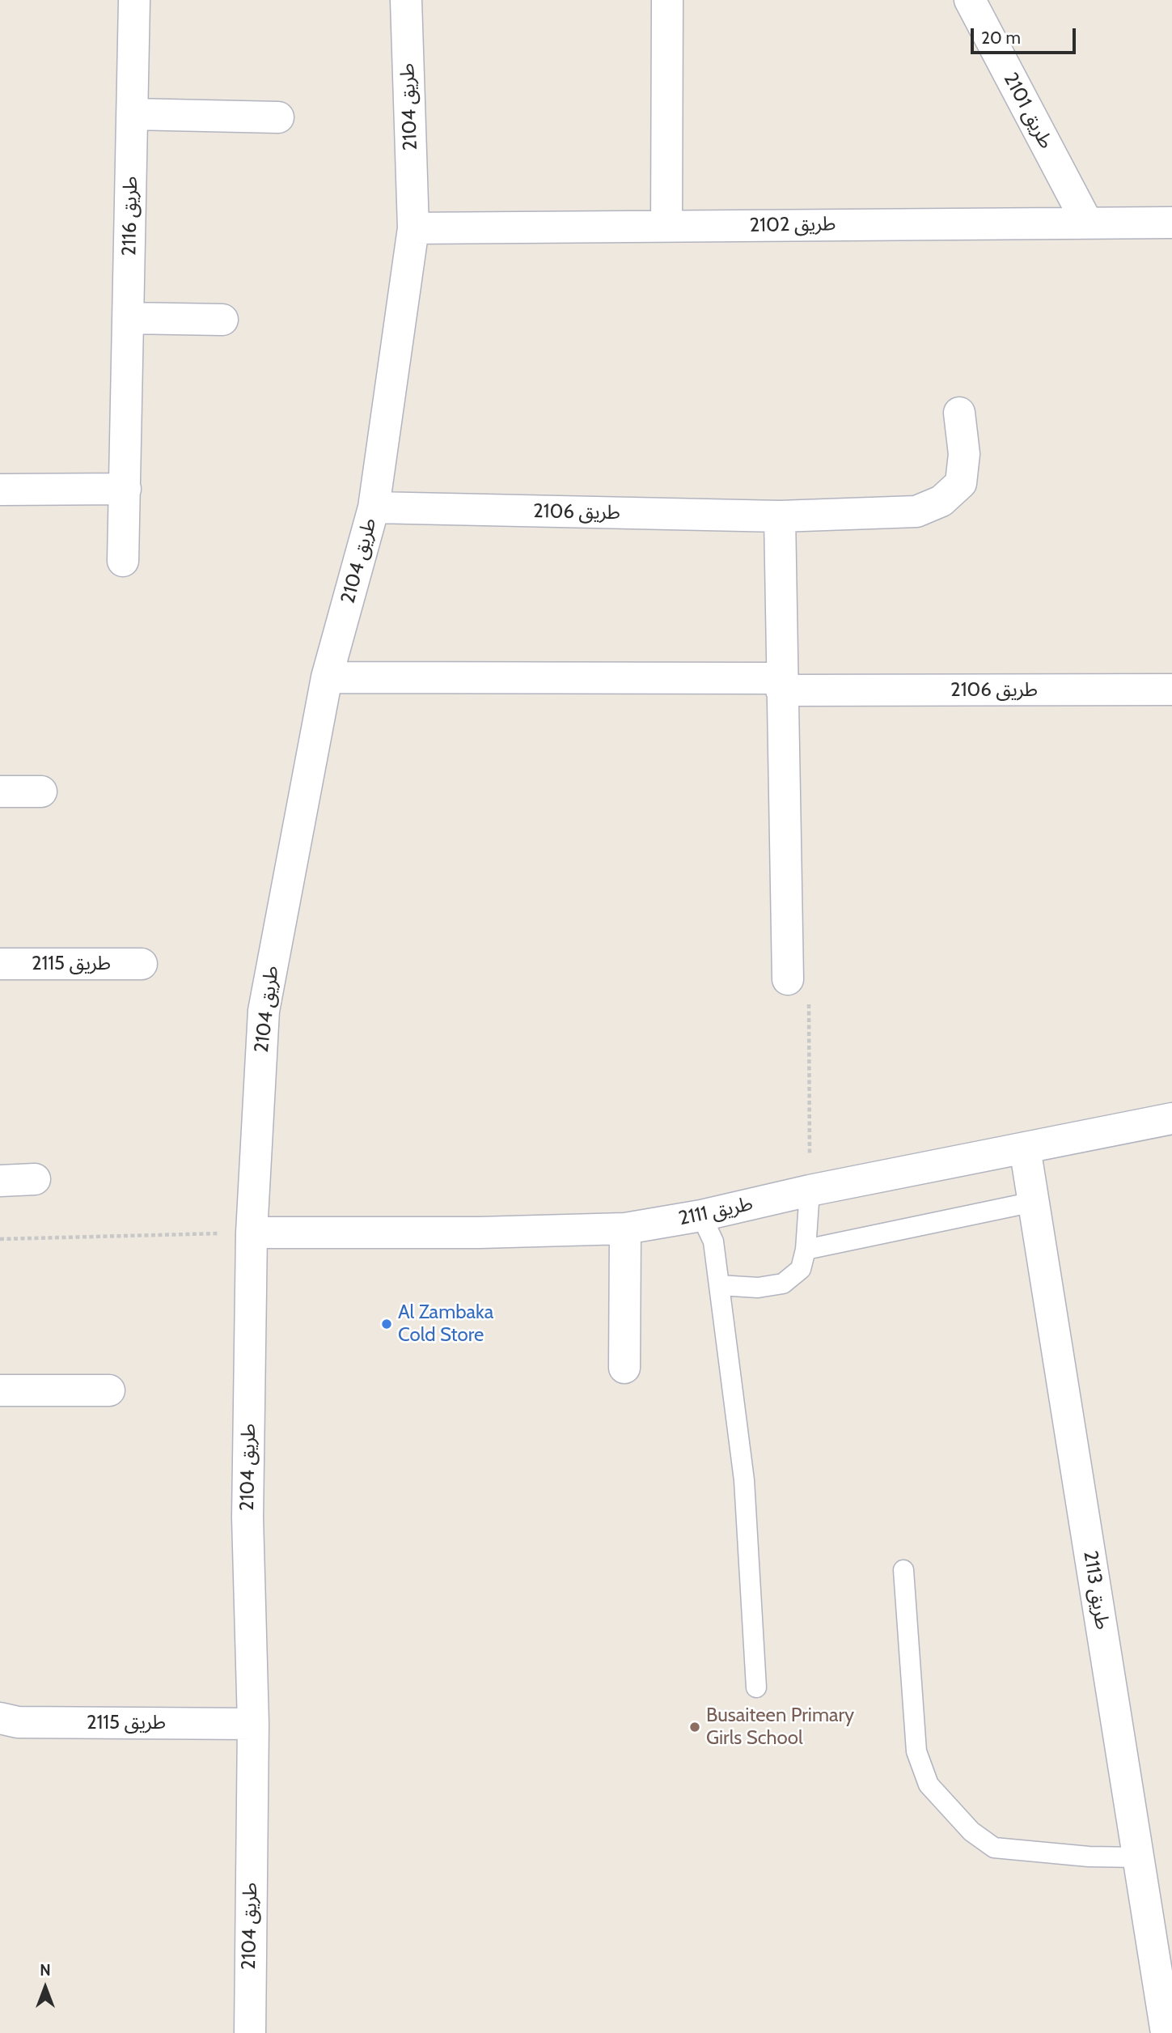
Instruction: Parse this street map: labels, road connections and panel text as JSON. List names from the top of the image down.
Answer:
{
  "streets": {
    "street": [
      "طريق 2104",
      "طريق 2101",
      "طريق 2116",
      "طريق 2102",
      "طريق 2106",
      "طريق 2115",
      "طريق 2111",
      "طريق 2113"
    ]
  },
  "crossings": [
    ["طريق 2104", "طريق 2102"],
    ["طريق 2104", "طريق 2106"],
    ["طريق 2104", "طريق 2115"],
    ["طريق 2104", "طريق 2111"],
    ["طريق 2101", "طريق 2102"],
    ["طريق 2111", "طريق 2113"]
  ],
  "places": ["Al Zambaka Cold Store", "Busaiteen Primary Girls School"],
  "scale_bar": "20 m",
  "north": "top"
}
